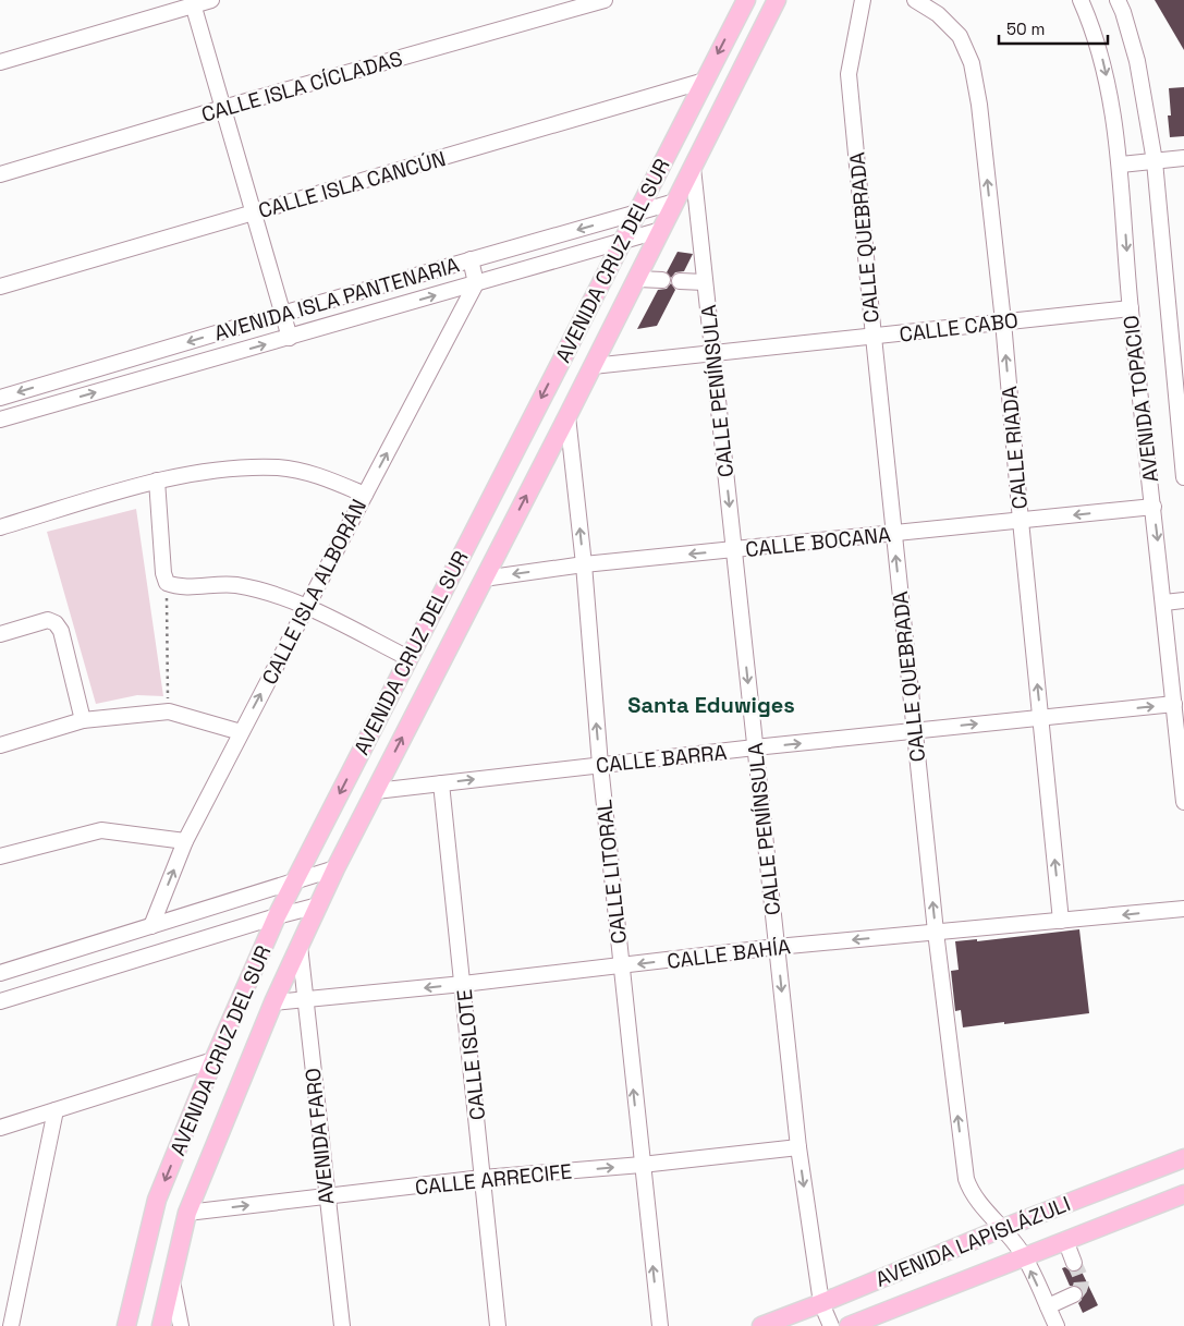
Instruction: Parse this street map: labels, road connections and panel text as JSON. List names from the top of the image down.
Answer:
{
  "streets": {
    "main road": ["AVENIDA CRUZ DEL SUR", "AVENIDA LAPISLÁZULI"],
    "street": [
      "CALLE ISLA CÍCLADAS",
      "CALLE ISLA CANCÚN",
      "CALLE QUEBRADA",
      "AVENIDA ISLA PANTENARIA",
      "CALLE CABO",
      "CALLE PENÍNSULA",
      "AVENIDA TOPACIO",
      "CALLE RIADA",
      "CALLE BOCANA",
      "CALLE ISLA ALBORÁN",
      "CALLE BARRA",
      "CALLE LITORAL",
      "CALLE BAHÍA",
      "CALLE ISLOTE",
      "AVENIDA FARO",
      "CALLE ARRECIFE"
    ]
  },
  "crossings": [
    ["CALLE ISLA CANCÚN", "AVENIDA CRUZ DEL SUR"],
    ["CALLE QUEBRADA", "CALLE CABO"],
    ["CALLE QUEBRADA", "CALLE BOCANA"],
    ["CALLE QUEBRADA", "CALLE BARRA"],
    ["CALLE QUEBRADA", "CALLE BAHÍA"],
    ["CALLE QUEBRADA", "AVENIDA LAPISLÁZULI"],
    ["AVENIDA CRUZ DEL SUR", "AVENIDA ISLA PANTENARIA"],
    ["AVENIDA CRUZ DEL SUR", "CALLE CABO"],
    ["AVENIDA CRUZ DEL SUR", "CALLE PENÍNSULA"],
    ["AVENIDA CRUZ DEL SUR", "CALLE BOCANA"],
    ["AVENIDA CRUZ DEL SUR", "CALLE BARRA"],
    ["AVENIDA CRUZ DEL SUR", "CALLE LITORAL"],
    ["AVENIDA CRUZ DEL SUR", "CALLE BAHÍA"],
    ["AVENIDA CRUZ DEL SUR", "AVENIDA FARO"],
    ["AVENIDA CRUZ DEL SUR", "CALLE ARRECIFE"],
    ["AVENIDA ISLA PANTENARIA", "CALLE ISLA ALBORÁN"],
    ["CALLE CABO", "CALLE PENÍNSULA"],
    ["CALLE CABO", "AVENIDA TOPACIO"],
    ["CALLE CABO", "CALLE RIADA"],
    ["CALLE PENÍNSULA", "CALLE BOCANA"],
    ["CALLE PENÍNSULA", "CALLE BARRA"],
    ["CALLE PENÍNSULA", "CALLE BAHÍA"],
    ["CALLE PENÍNSULA", "CALLE ARRECIFE"],
    ["CALLE PENÍNSULA", "AVENIDA LAPISLÁZULI"],
    ["AVENIDA TOPACIO", "CALLE BOCANA"],
    ["AVENIDA TOPACIO", "CALLE BARRA"],
    ["CALLE RIADA", "CALLE BOCANA"],
    ["CALLE RIADA", "CALLE BARRA"],
    ["CALLE RIADA", "CALLE BAHÍA"],
    ["CALLE BOCANA", "CALLE LITORAL"],
    ["CALLE BARRA", "CALLE LITORAL"],
    ["CALLE BARRA", "CALLE ISLOTE"],
    ["CALLE LITORAL", "CALLE BAHÍA"],
    ["CALLE LITORAL", "CALLE ARRECIFE"],
    ["CALLE BAHÍA", "CALLE ISLOTE"],
    ["CALLE BAHÍA", "AVENIDA FARO"],
    ["CALLE ISLOTE", "CALLE ARRECIFE"],
    ["AVENIDA FARO", "CALLE ARRECIFE"]
  ],
  "one_way": [
    "CALLE QUEBRADA",
    "CALLE PENÍNSULA",
    "CALLE RIADA",
    "CALLE BOCANA",
    "CALLE ISLA ALBORÁN",
    "CALLE BARRA",
    "CALLE LITORAL",
    "CALLE BAHÍA",
    "CALLE ARRECIFE"
  ],
  "districts": ["Santa Eduwiges"],
  "scale_bar": "50 m"
}
